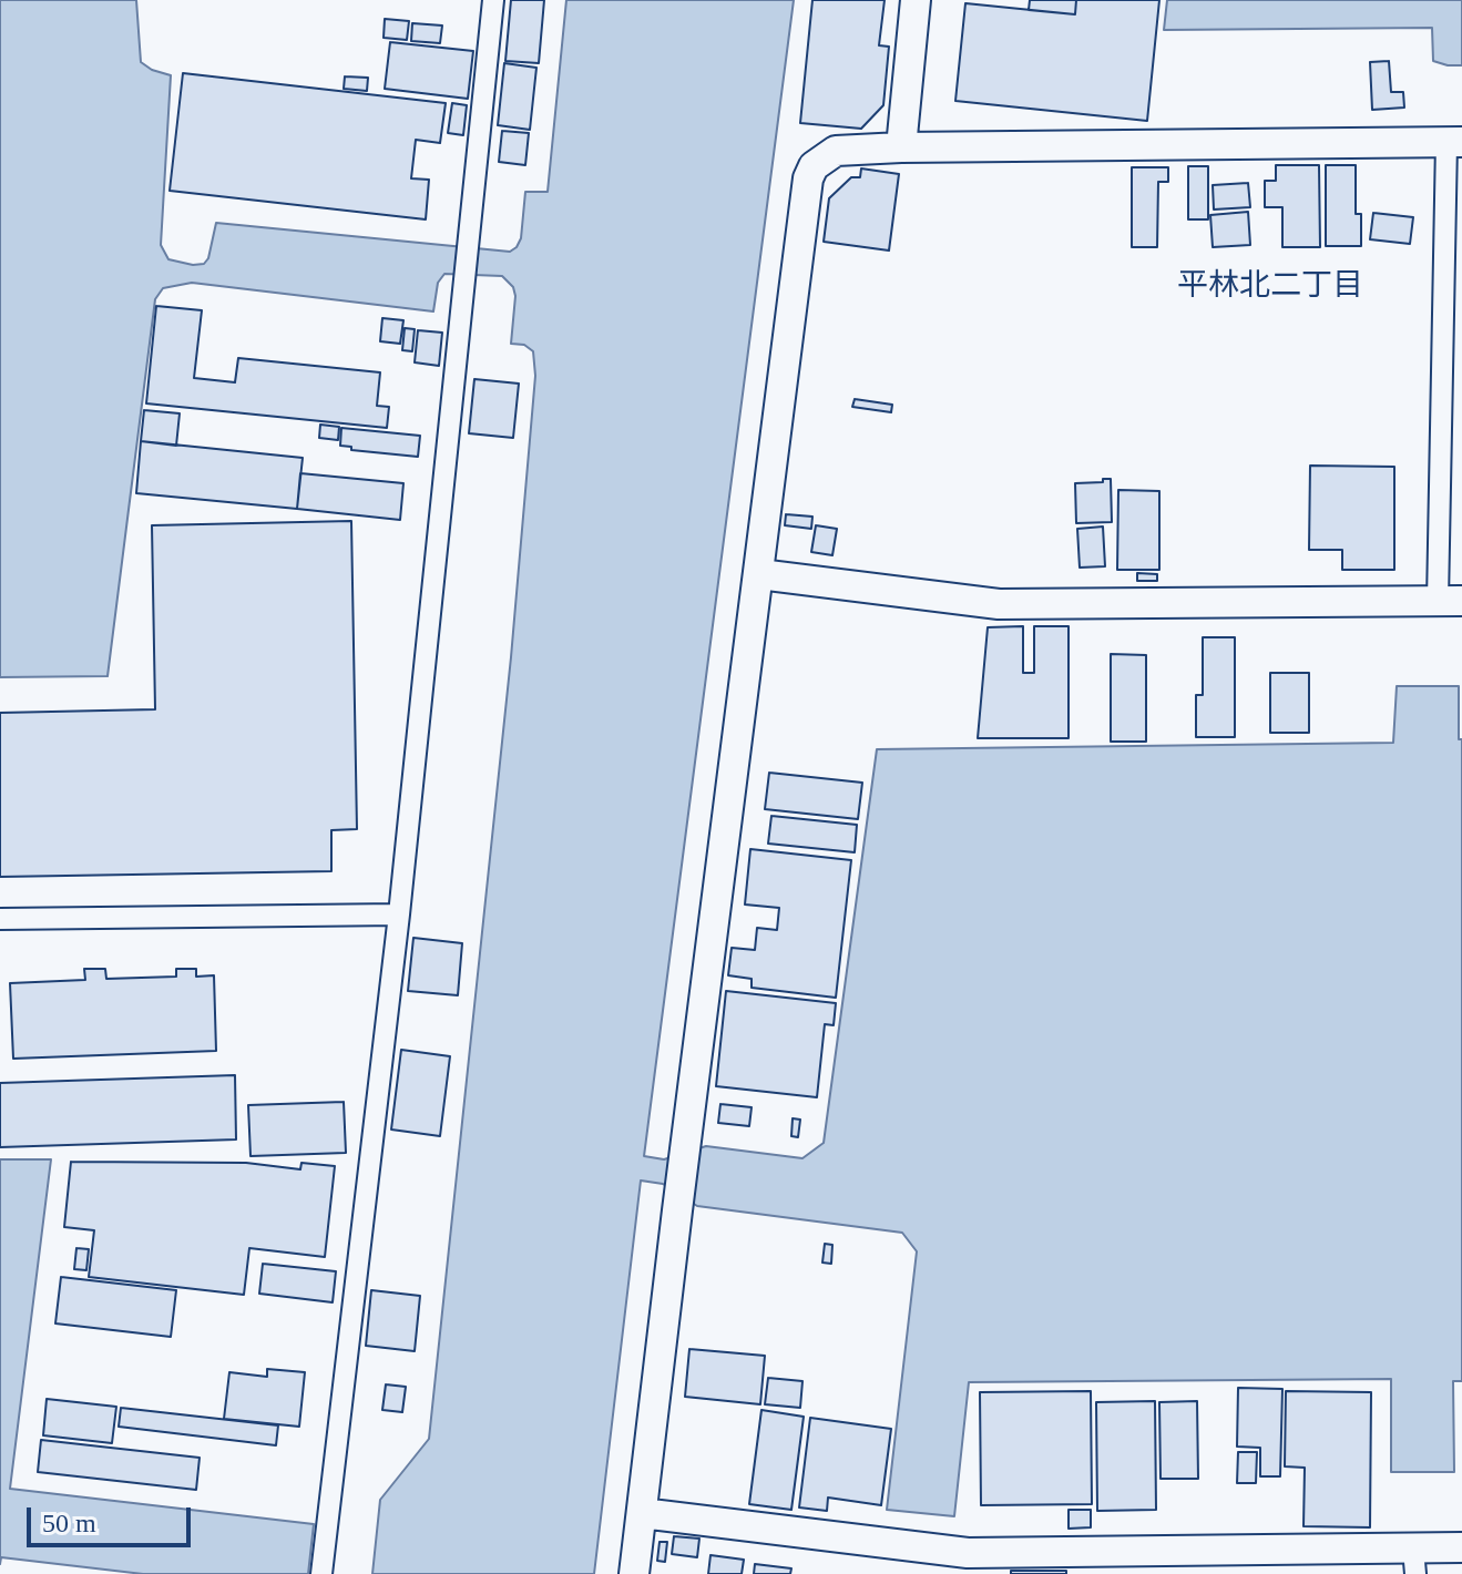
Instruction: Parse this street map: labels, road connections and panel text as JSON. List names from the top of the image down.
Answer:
{
  "districts": ["平林北二丁目"],
  "scale_bar": "50 m"
}
